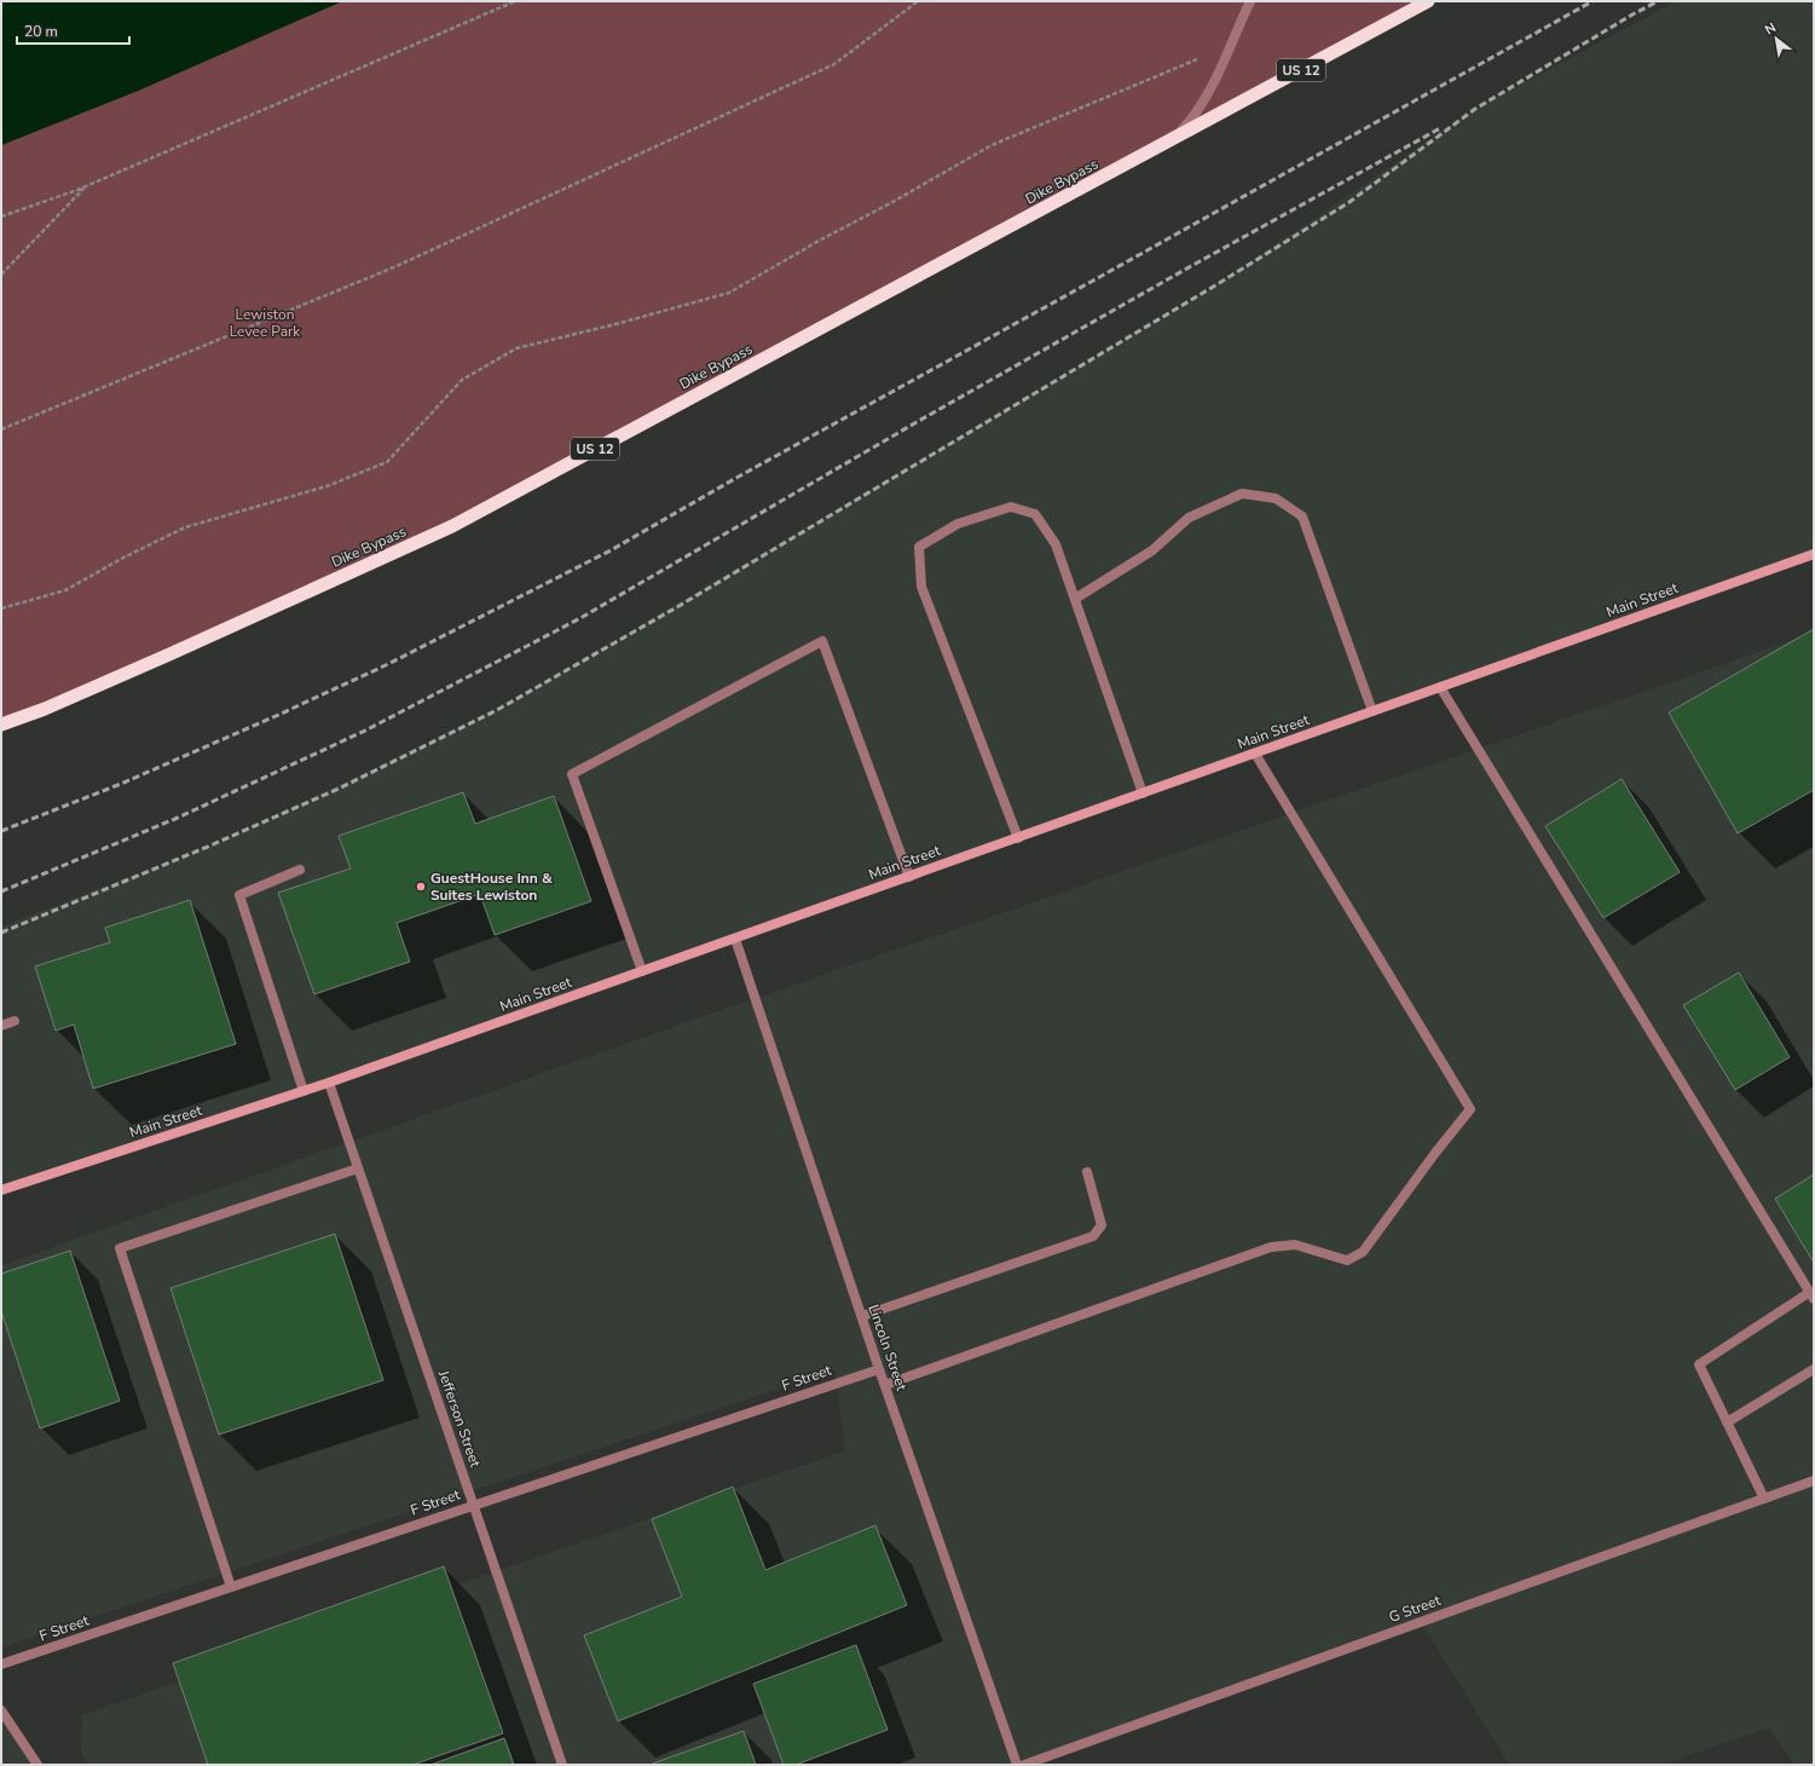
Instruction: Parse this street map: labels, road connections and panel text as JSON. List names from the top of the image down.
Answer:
{
  "streets": {
    "highway": ["US 12", "Dike Bypass"],
    "main road": ["Main Street"],
    "street": [
      "Lincoln Street",
      "F Street",
      "Jefferson Street",
      "G Street"
    ]
  },
  "crossings": [
    ["Main Street", "Lincoln Street"],
    ["Main Street", "Jefferson Street"],
    ["Lincoln Street", "F Street"],
    ["F Street", "Jefferson Street"]
  ],
  "parks": ["Lewiston Levee Park"],
  "places": ["GuestHouse Inn & Suites Lewiston"],
  "scale_bar": "20 m",
  "north": "top left"
}
